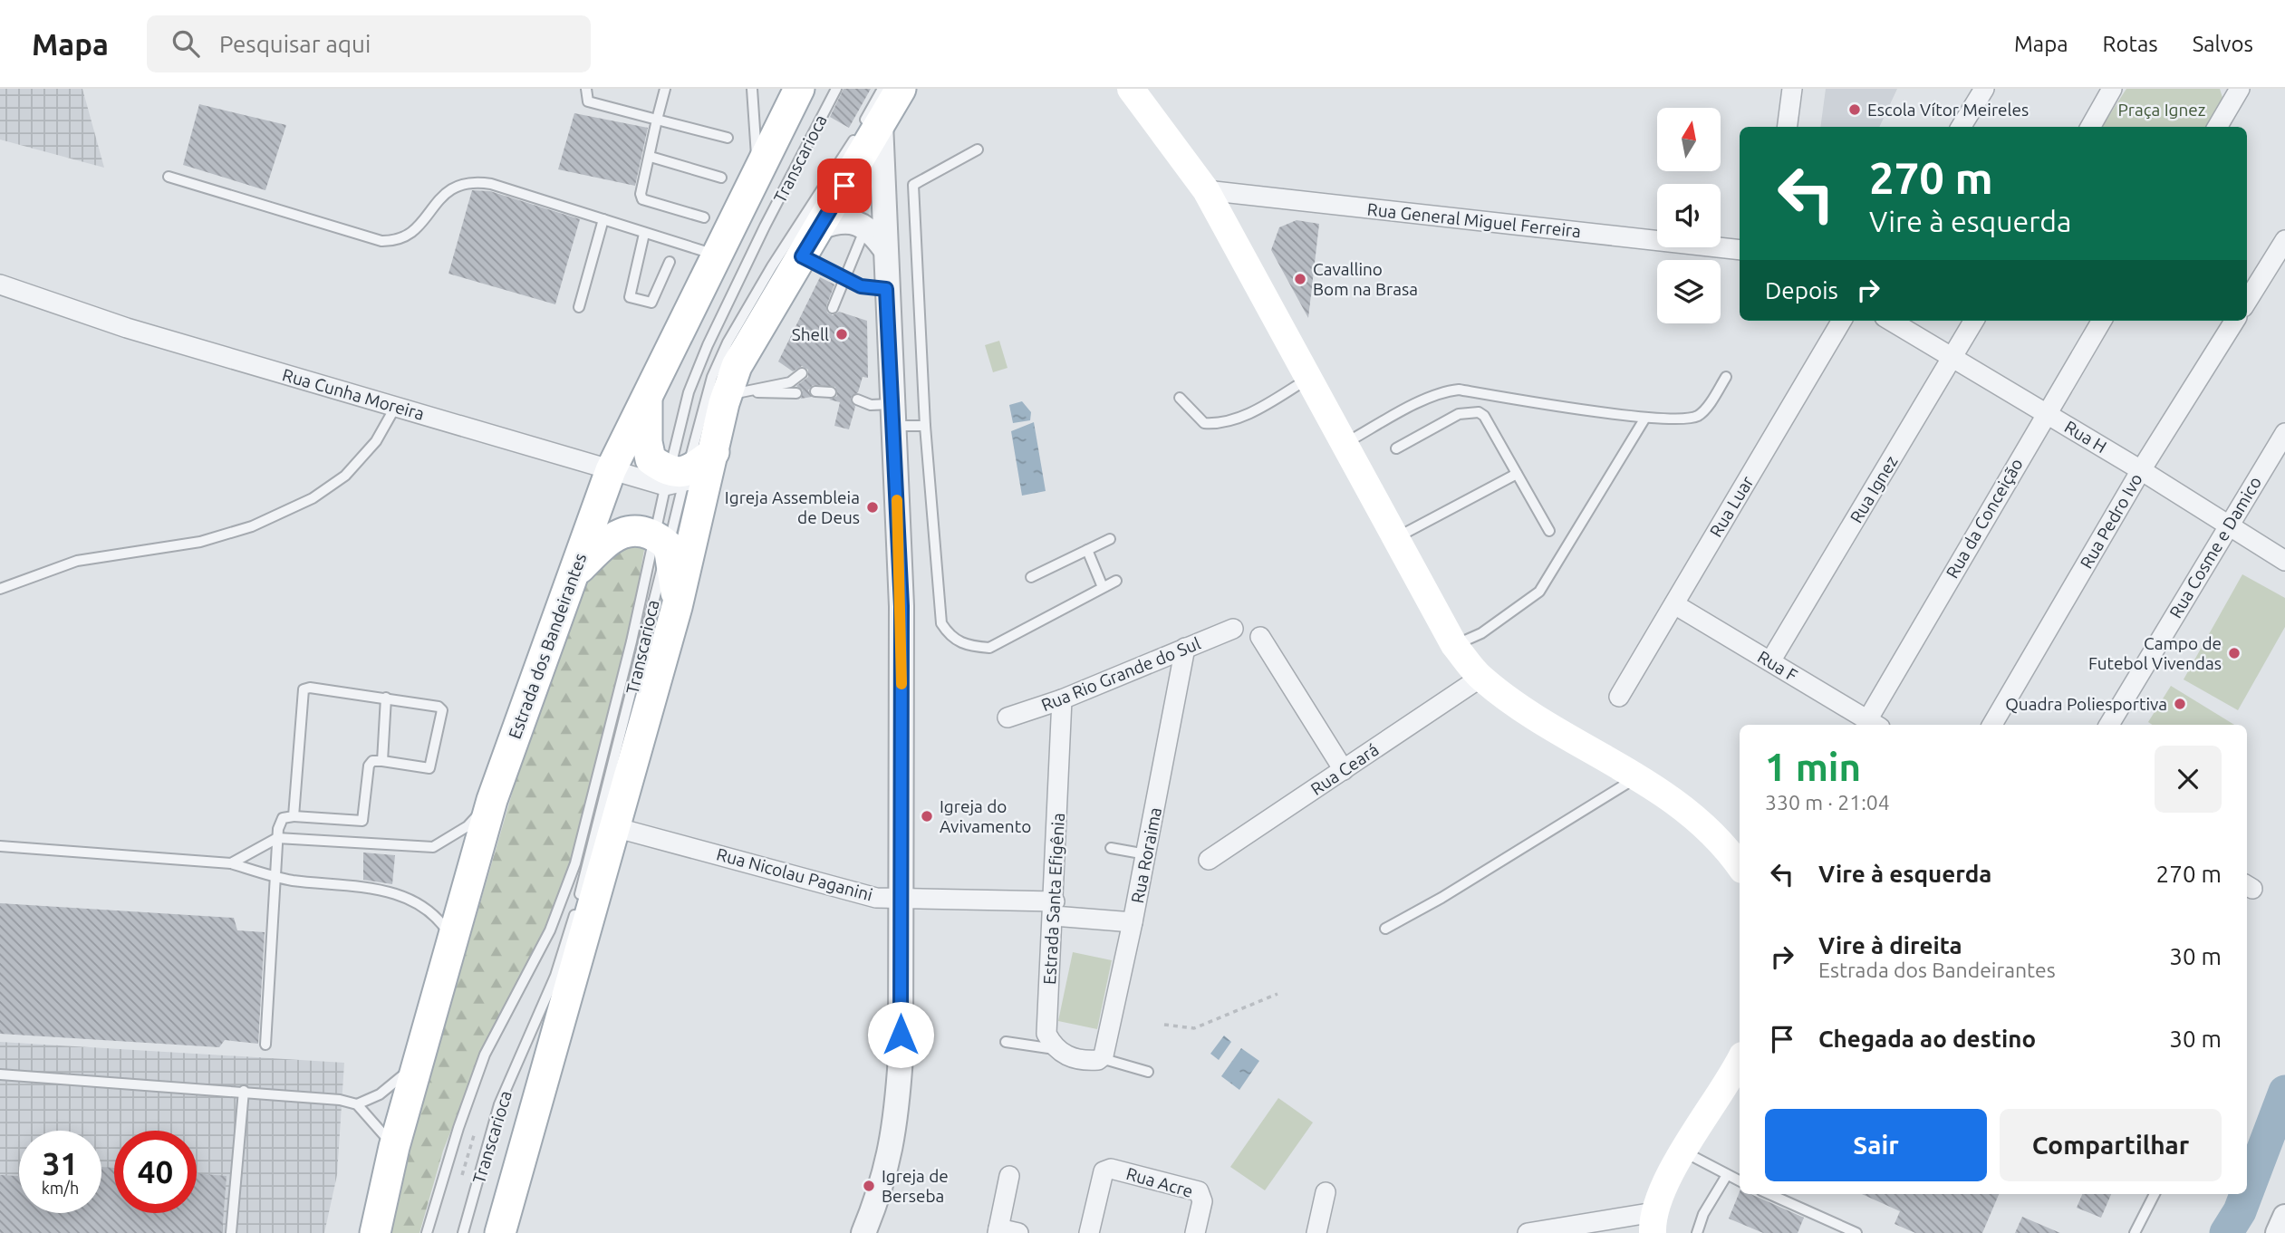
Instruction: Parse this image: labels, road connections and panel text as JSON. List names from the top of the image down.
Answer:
{
  "streets": {
    "main road": ["Estrada dos Bandeirantes"],
    "street": [
      "Rua General Miguel Ferreira",
      "Rua Cunha Moreira",
      "Rua H",
      "Rua Ignez",
      "Rua Luar",
      "Rua da Conceição",
      "Rua Pedro Ivo",
      "Rua Cosme e Damico",
      "Rua F",
      "Rua Rio Grande do Sul",
      "Rua Ceará",
      "Rua Roraima",
      "Rua Nicolau Paganini",
      "Estrada Santa Efigênia",
      "Rua Acre"
    ],
    "lane": ["Transcarioca"]
  },
  "crossings": [
    ["Transcarioca", "Rua Cunha Moreira"],
    ["Rua Cunha Moreira", "Estrada dos Bandeirantes"],
    ["Rua H", "Rua Ignez"],
    ["Rua H", "Rua da Conceição"],
    ["Rua H", "Rua Pedro Ivo"],
    ["Rua H", "Rua Cosme e Damico"],
    ["Rua Ignez", "Rua F"],
    ["Rua Luar", "Rua F"],
    ["Rua da Conceição", "Rua F"],
    ["Rua Rio Grande do Sul", "Rua Roraima"],
    ["Rua Rio Grande do Sul", "Estrada Santa Efigênia"],
    ["Rua Roraima", "Rua Nicolau Paganini"],
    ["Rua Nicolau Paganini", "Estrada Santa Efigênia"]
  ],
  "parks": ["Praça Ignez"],
  "places": [
    "Escola Vítor Meireles",
    "Cavallino Bom na Brasa",
    "Shell",
    "Igreja Assembleia de Deus",
    "Campo de Futebol Vivendas",
    "Quadra Poliesportiva",
    "Igreja do Avivamento",
    "Igreja de Berseba"
  ],
  "north": "top",
  "page": {
    "header": "Mapa",
    "search": "Pesquisar aqui",
    "nav": ["Mapa", "Rotas", "Salvos"],
    "turn": ["270 m", "Vire à esquerda"],
    "then": "Depois",
    "heading": ["1 min", "330 m · 21:04"],
    "list": [
      {
        "name": "Vire à esquerda",
        "value": "270 m"
      },
      {
        "name": "Vire à direita",
        "note": "Estrada dos Bandeirantes",
        "value": "30 m"
      },
      {
        "name": "Chegada ao destino",
        "value": "30 m"
      }
    ],
    "buttons": ["Sair", "Compartilhar"],
    "speed": "31 km/h",
    "limit": "40"
  }
}
